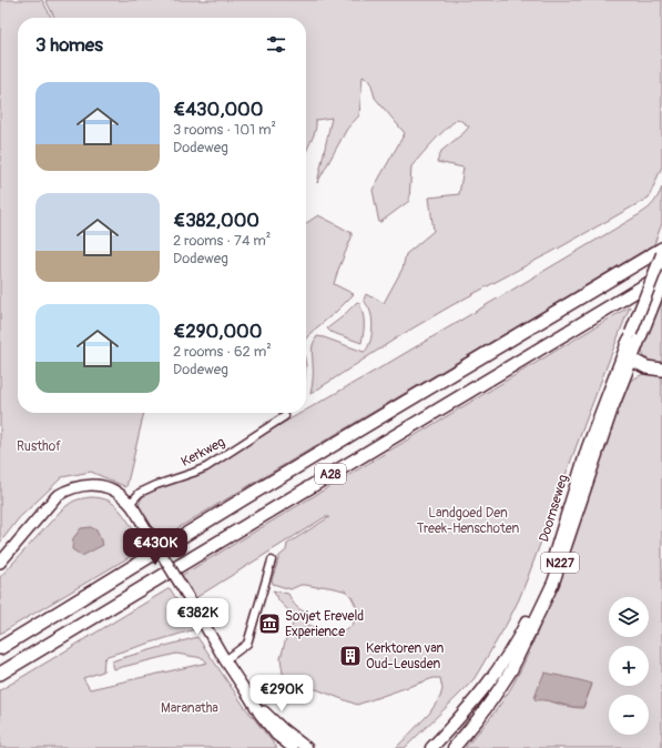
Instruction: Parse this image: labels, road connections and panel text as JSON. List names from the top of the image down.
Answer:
{
  "streets": {
    "highway": ["A28"],
    "main road": ["Doornseweg", "N227"],
    "street": ["Kerkweg"]
  },
  "parks": ["Rusthof", "Landgoed Den Treek-Henschoten", "Maranatha"],
  "places": {
    "museum": ["Sovjet Ereveld Experience"],
    "building": ["Kerktoren van Oud-Leusden"]
  },
  "page": {
    "heading": "3 homes",
    "list": [
      {
        "name": "€430,000",
        "note": "3 rooms · 101 m² · Dodeweg"
      },
      {
        "name": "€382,000",
        "note": "2 rooms · 74 m² · Dodeweg"
      },
      {
        "name": "€290,000",
        "note": "2 rooms · 62 m² · Dodeweg"
      }
    ],
    "price": ["€430K", "€382K", "€290K"],
    "map_buttons": ["+", "−"]
  }
}
